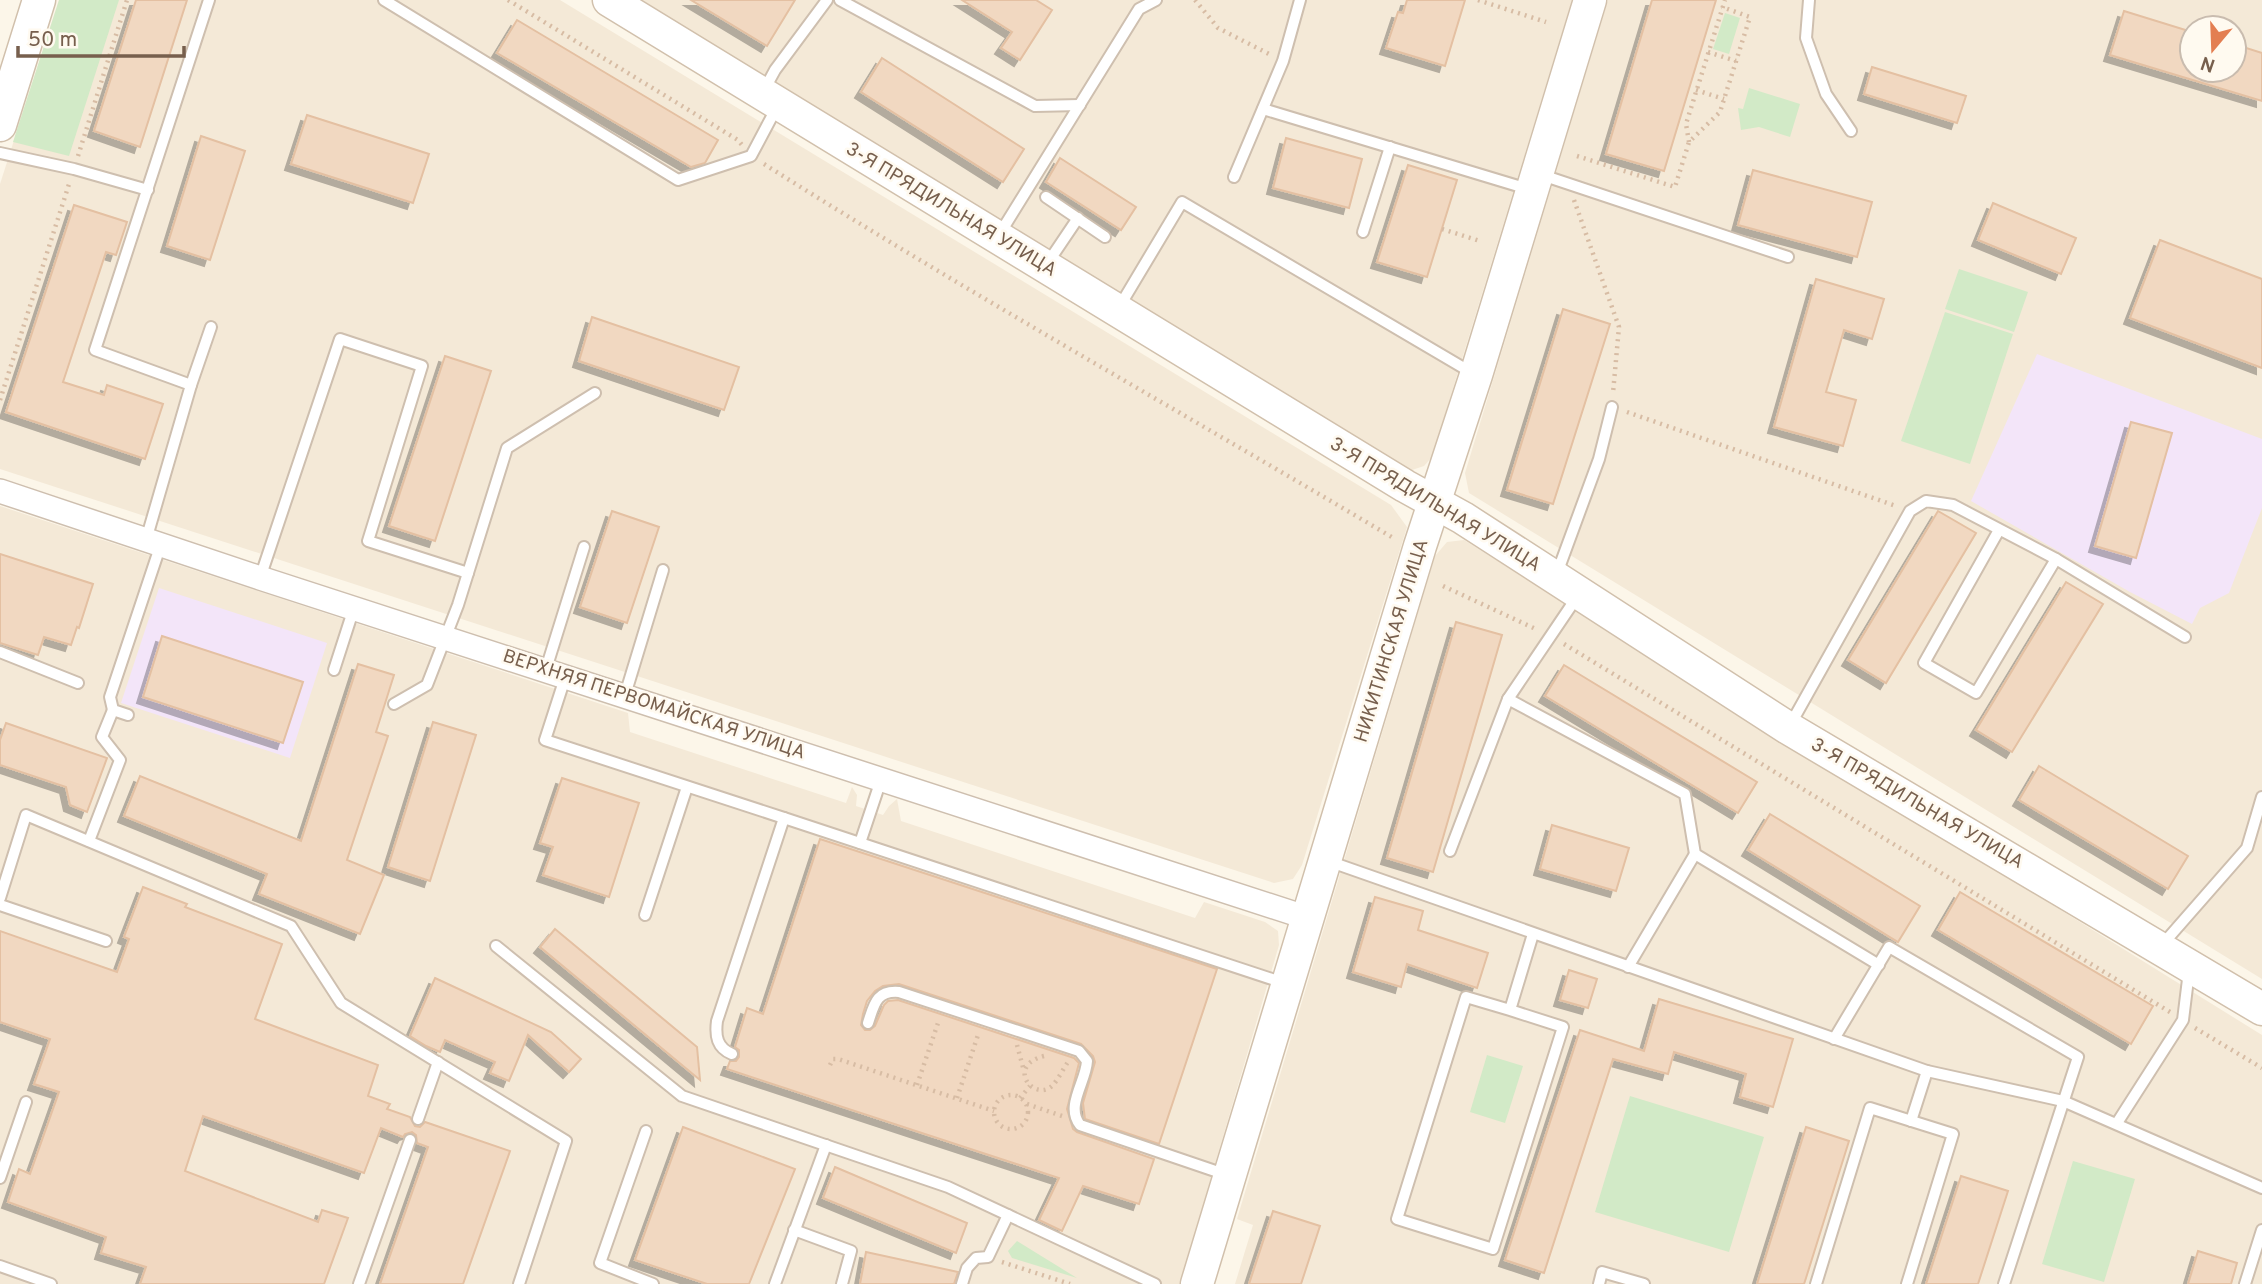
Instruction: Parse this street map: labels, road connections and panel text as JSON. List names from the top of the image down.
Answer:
{
  "streets": {
    "street": ["3-Я ПРЯДИЛЬНАЯ УЛИЦА", "НИКИТИНСКАЯ УЛИЦА", "ВЕРХНЯЯ ПЕРВОМАЙСКАЯ УЛИЦА"]
  },
  "crossings": [
    ["3-Я ПРЯДИЛЬНАЯ УЛИЦА", "НИКИТИНСКАЯ УЛИЦА"],
    ["НИКИТИНСКАЯ УЛИЦА", "ВЕРХНЯЯ ПЕРВОМАЙСКАЯ УЛИЦА"]
  ],
  "scale_bar": "50 m",
  "north": "bottom"
}
